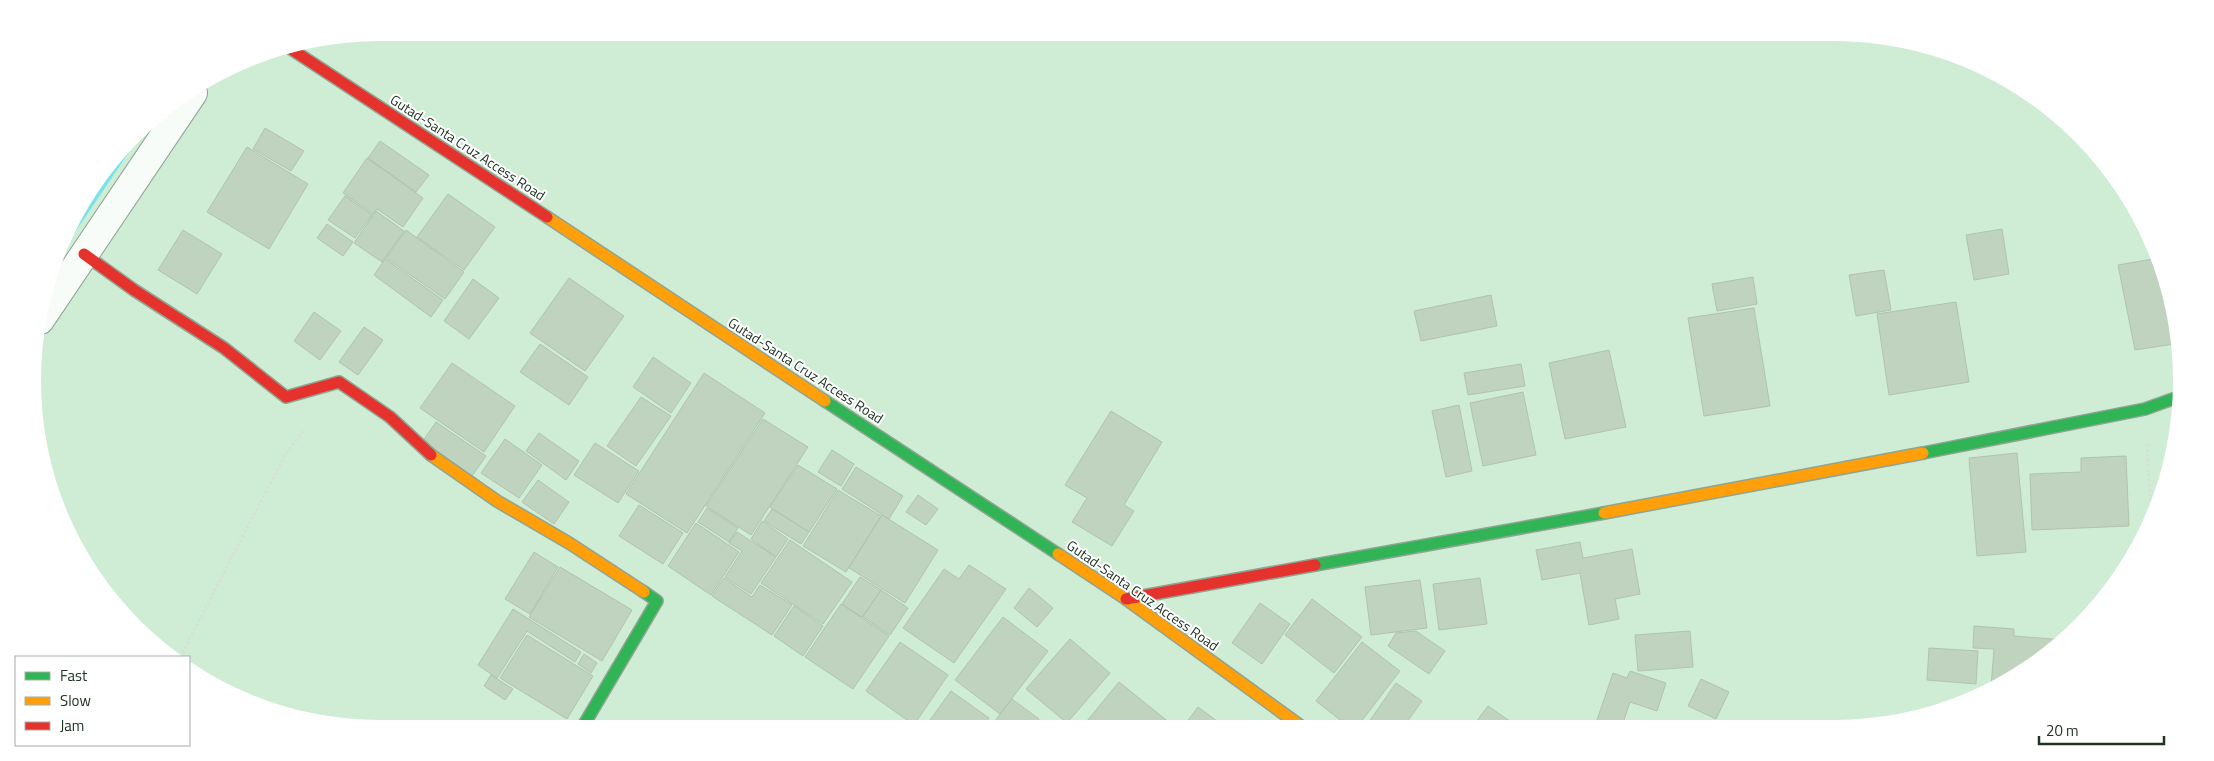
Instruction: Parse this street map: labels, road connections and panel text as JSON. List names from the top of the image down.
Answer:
{
  "streets": {
    "street": ["Gutad-Santa Cruz Access Road"]
  },
  "legend": ["Fast", "Slow", "Jam"],
  "scale_bar": "20 m"
}
